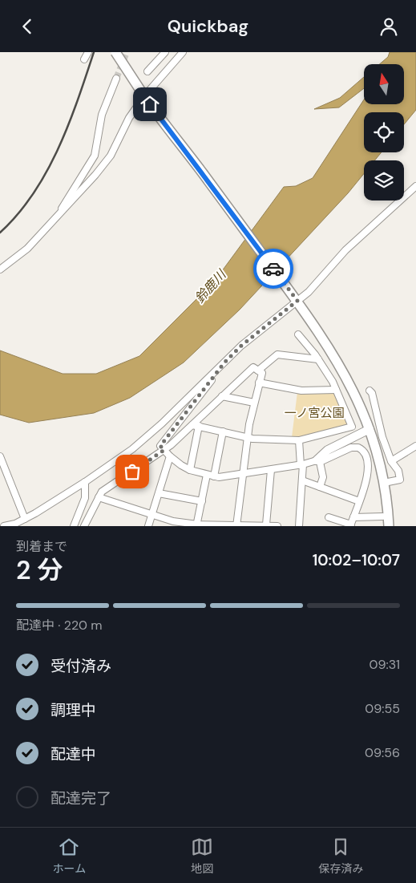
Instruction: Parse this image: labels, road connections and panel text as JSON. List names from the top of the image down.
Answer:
{
  "water": ["鈴鹿川"],
  "parks": ["一ノ宮公園"],
  "north": "top",
  "page": {
    "header": "Quickbag",
    "heading": ["2 分", "到着まで", "10:02–10:07"],
    "bar": "配達中 · 220 m",
    "list": [
      ["受付済み", "09:31"],
      ["調理中", "09:55"],
      ["配達中", "09:56"],
      "配達完了"
    ],
    "tabs": ["ホーム", "地図", "保存済み"]
  }
}
